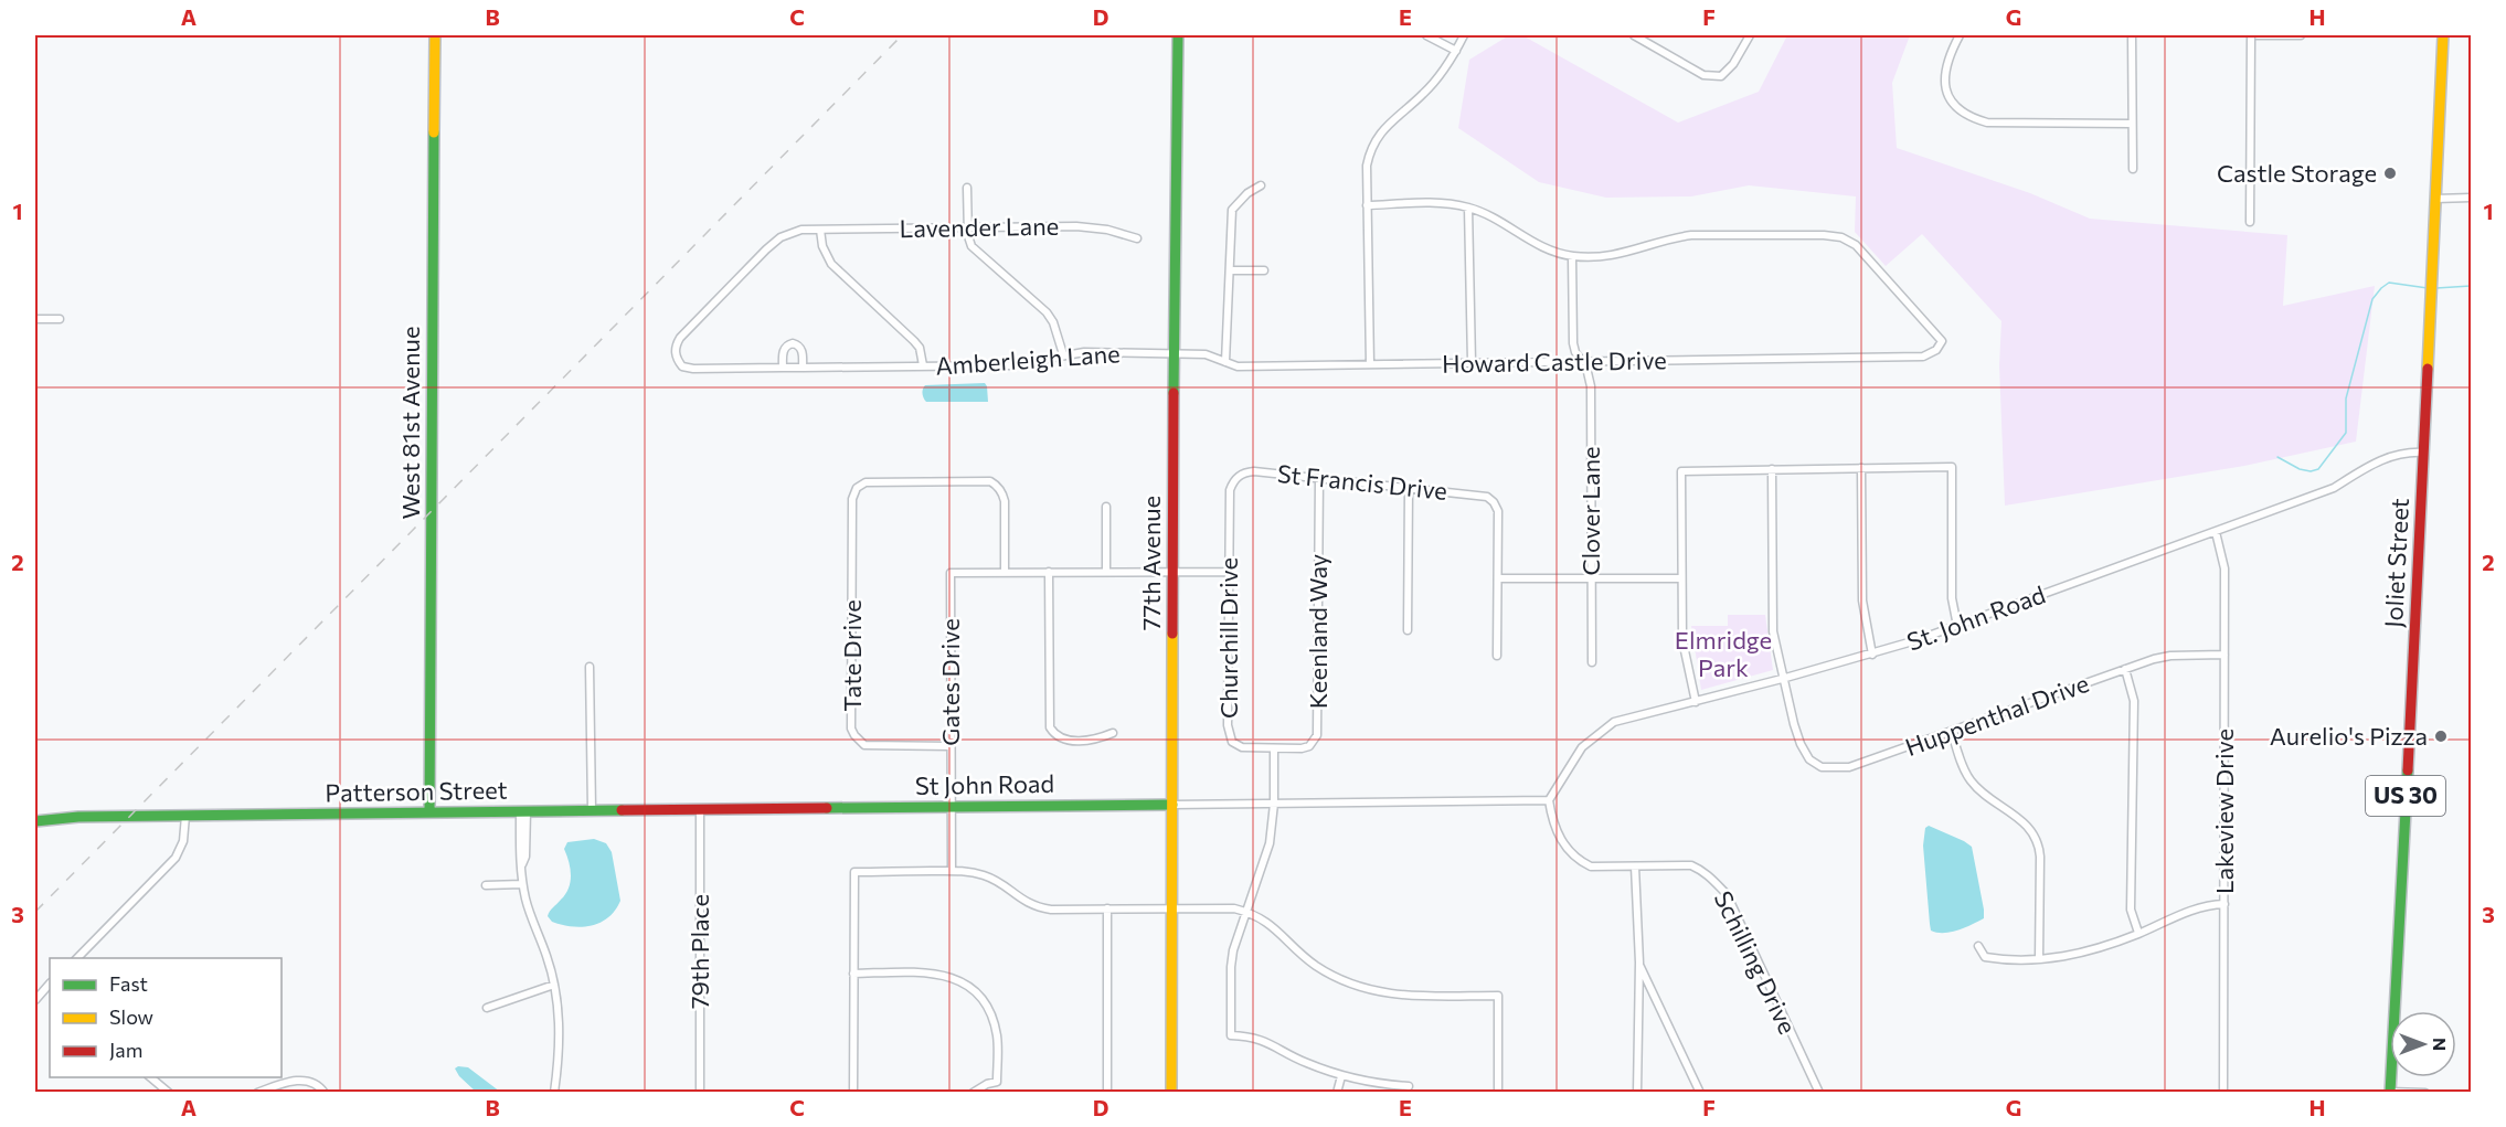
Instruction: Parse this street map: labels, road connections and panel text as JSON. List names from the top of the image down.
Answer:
{
  "streets": {
    "street": [
      "Lavender Lane",
      "Amberleigh Lane",
      "Howard Castle Drive",
      "West 81st Avenue",
      "St Francis Drive",
      "Clover Lane",
      "77th Avenue",
      "Joliet Street",
      "St. John Road",
      "Keenland Way",
      "Churchill Drive",
      "Tate Drive",
      "Gates Drive",
      "Huppenthal Drive",
      "St John Road",
      "Patterson Street",
      "US 30",
      "Lakeview Drive",
      "79th Place",
      "Schilling Drive"
    ]
  },
  "crossings": [
    ["Lavender Lane", "Amberleigh Lane"],
    ["Amberleigh Lane", "Howard Castle Drive"],
    ["Amberleigh Lane", "77th Avenue"],
    ["Howard Castle Drive", "Clover Lane"],
    ["Howard Castle Drive", "77th Avenue"],
    ["West 81st Avenue", "Patterson Street"],
    ["St Francis Drive", "Keenland Way"],
    ["St Francis Drive", "Churchill Drive"],
    ["77th Avenue", "St John Road"],
    ["Joliet Street", "St. John Road"],
    ["St. John Road", "Huppenthal Drive"],
    ["St. John Road", "Lakeview Drive"],
    ["St. John Road", "Schilling Drive"],
    ["Keenland Way", "Churchill Drive"],
    ["Tate Drive", "Gates Drive"],
    ["Gates Drive", "St John Road"],
    ["Huppenthal Drive", "Lakeview Drive"],
    ["St John Road", "Patterson Street"],
    ["Patterson Street", "79th Place"]
  ],
  "parks": ["Elmridge Park"],
  "places": ["Castle Storage", "Aurelio's Pizza"],
  "legend": ["Fast", "Slow", "Jam"],
  "north": "right",
  "grid": {
    "columns": [
      "A",
      "B",
      "C",
      "D",
      "E",
      "F",
      "G",
      "H"
    ],
    "rows": ["1", "2", "3"]
  }
}
